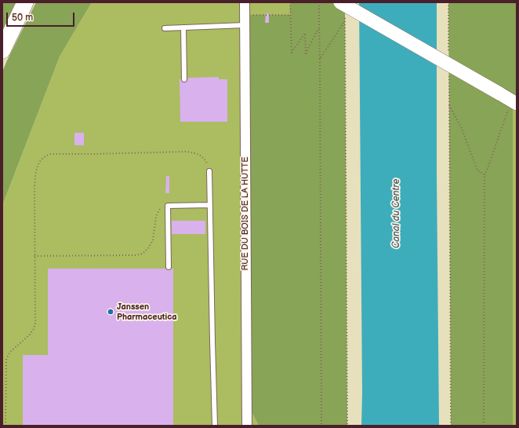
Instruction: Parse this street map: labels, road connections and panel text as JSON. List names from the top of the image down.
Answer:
{
  "streets": {
    "street": ["RUE DU BOIS DE LA HUTTE"]
  },
  "water": ["Canal du Centre"],
  "places": ["Janssen Pharmaceutica"],
  "scale_bar": "50 m"
}
